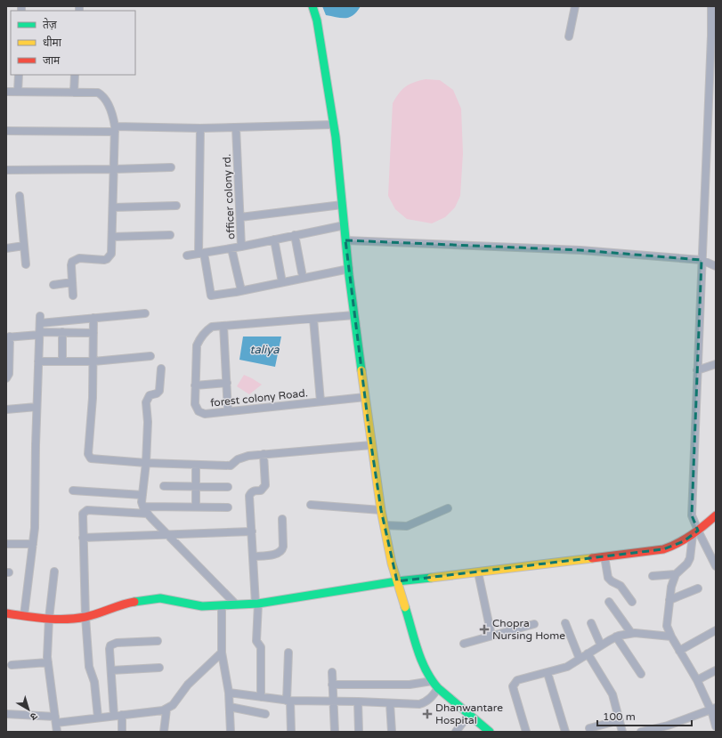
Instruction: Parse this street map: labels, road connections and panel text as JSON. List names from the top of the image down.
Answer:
{
  "streets": {
    "street": ["officer colony rd.", "forest colony Road."]
  },
  "water": ["taliya"],
  "places": {
    "health": ["Chopra Nursing Home", "Dhanwantare Hospital"]
  },
  "legend": ["तेज़", "धीमा", "जाम"],
  "scale_bar": "100 m",
  "north": "bottom right"
}
